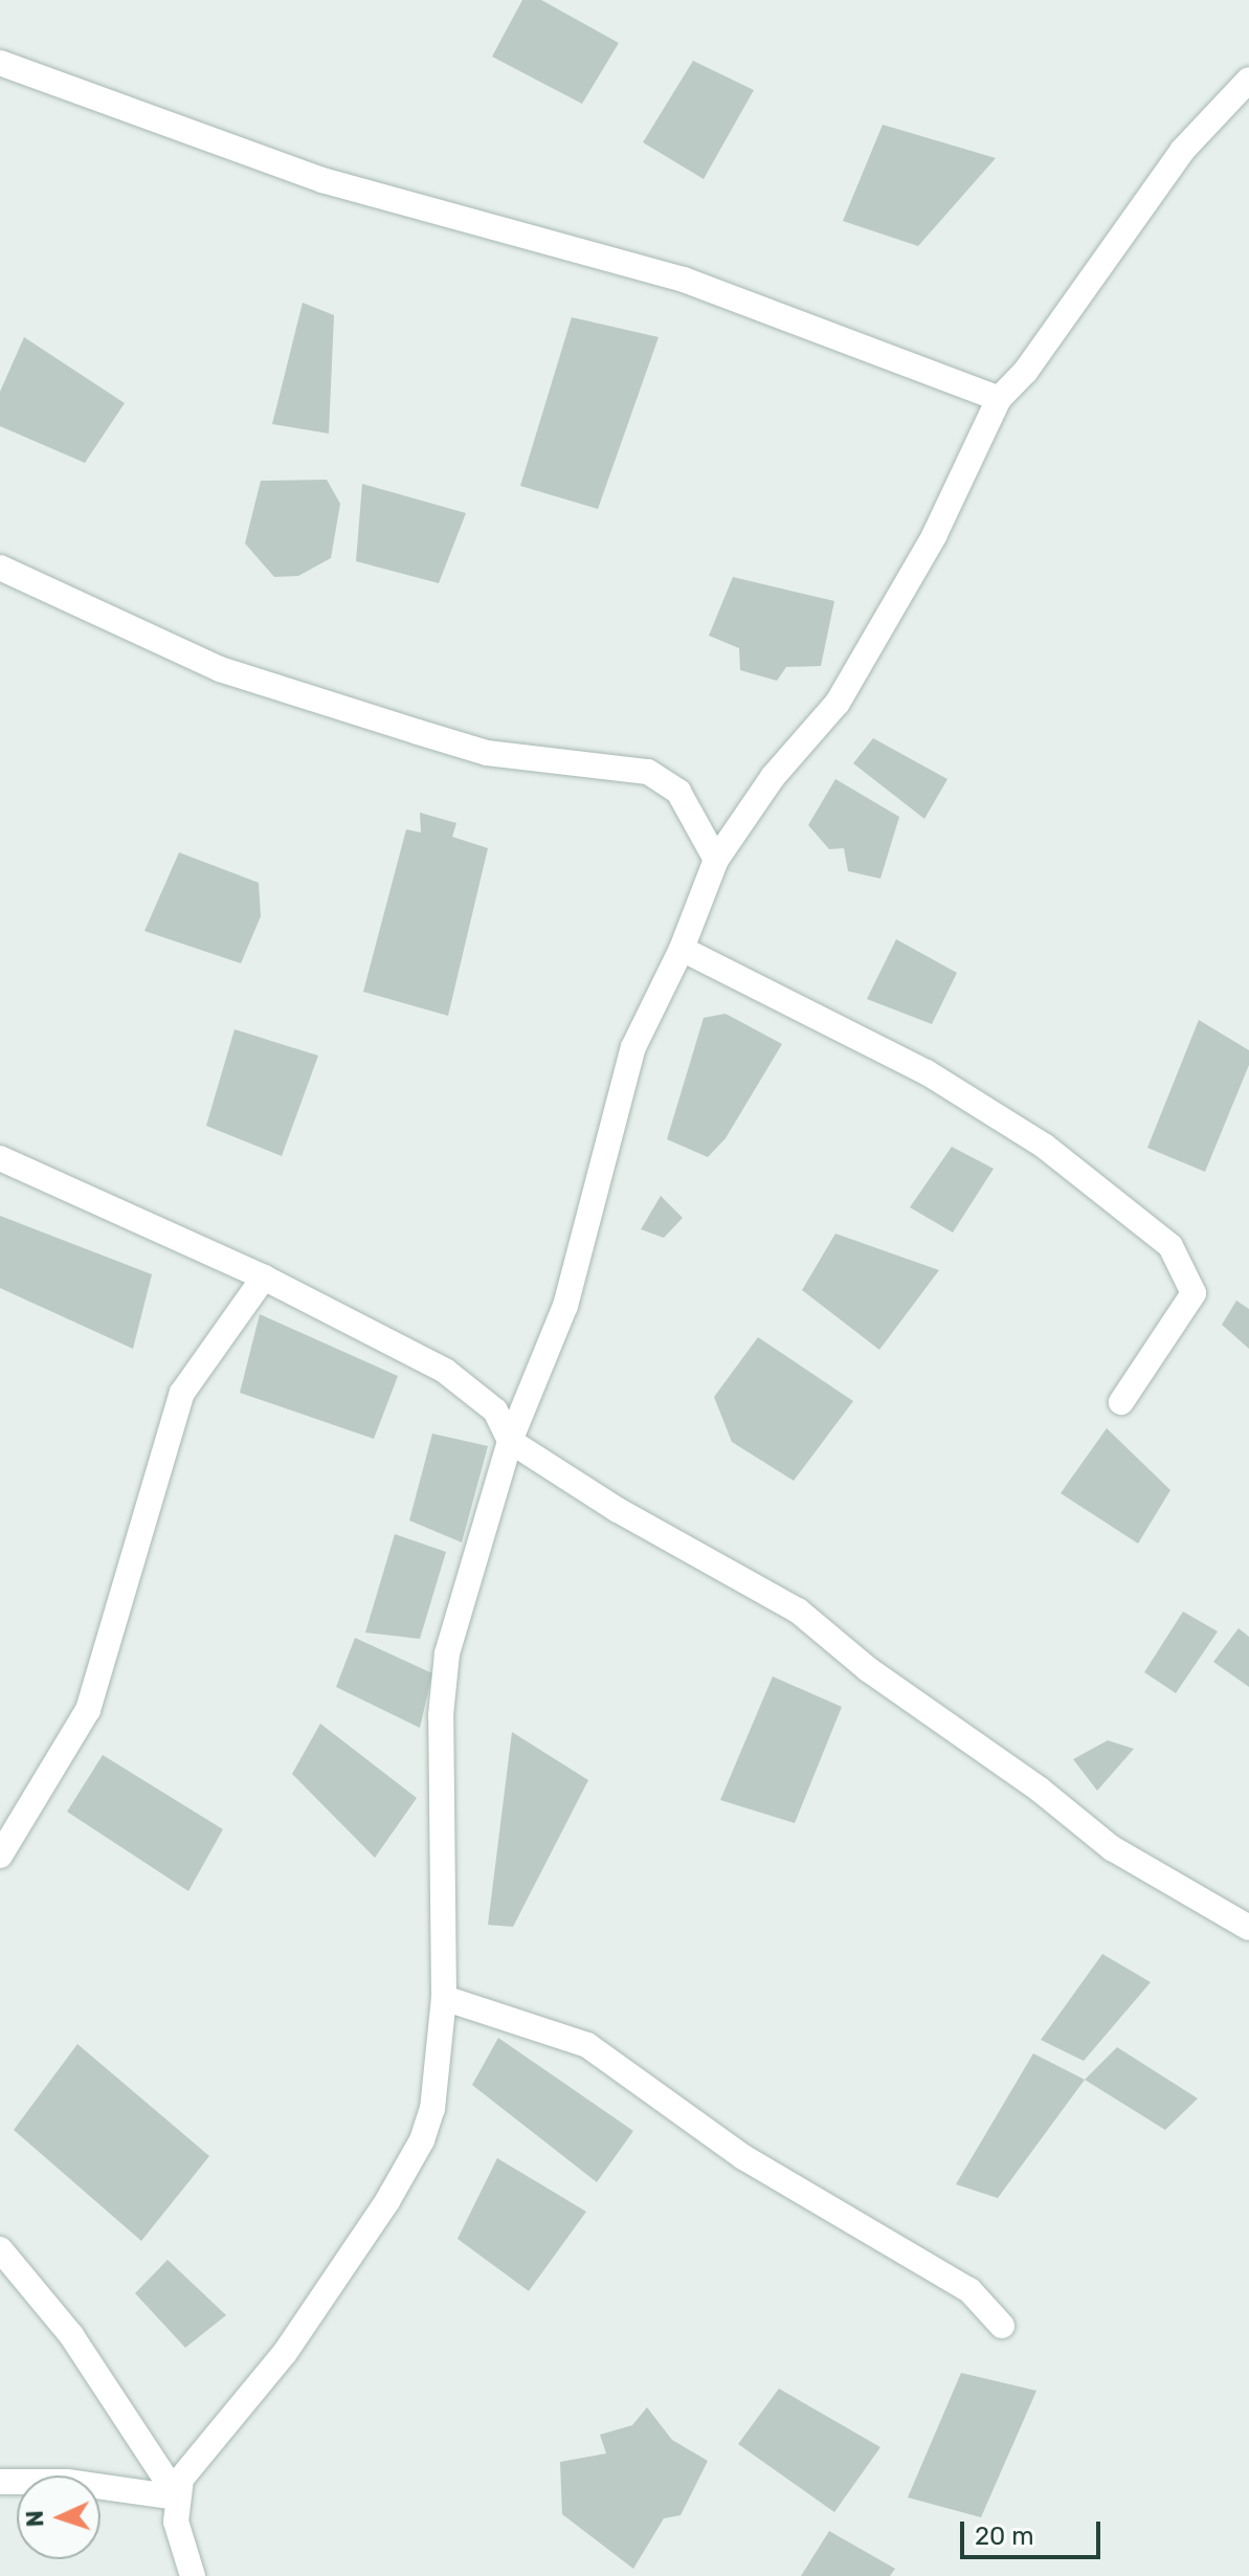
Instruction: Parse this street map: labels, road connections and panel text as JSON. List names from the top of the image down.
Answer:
{
  "scale_bar": "20 m",
  "north": "left"
}
